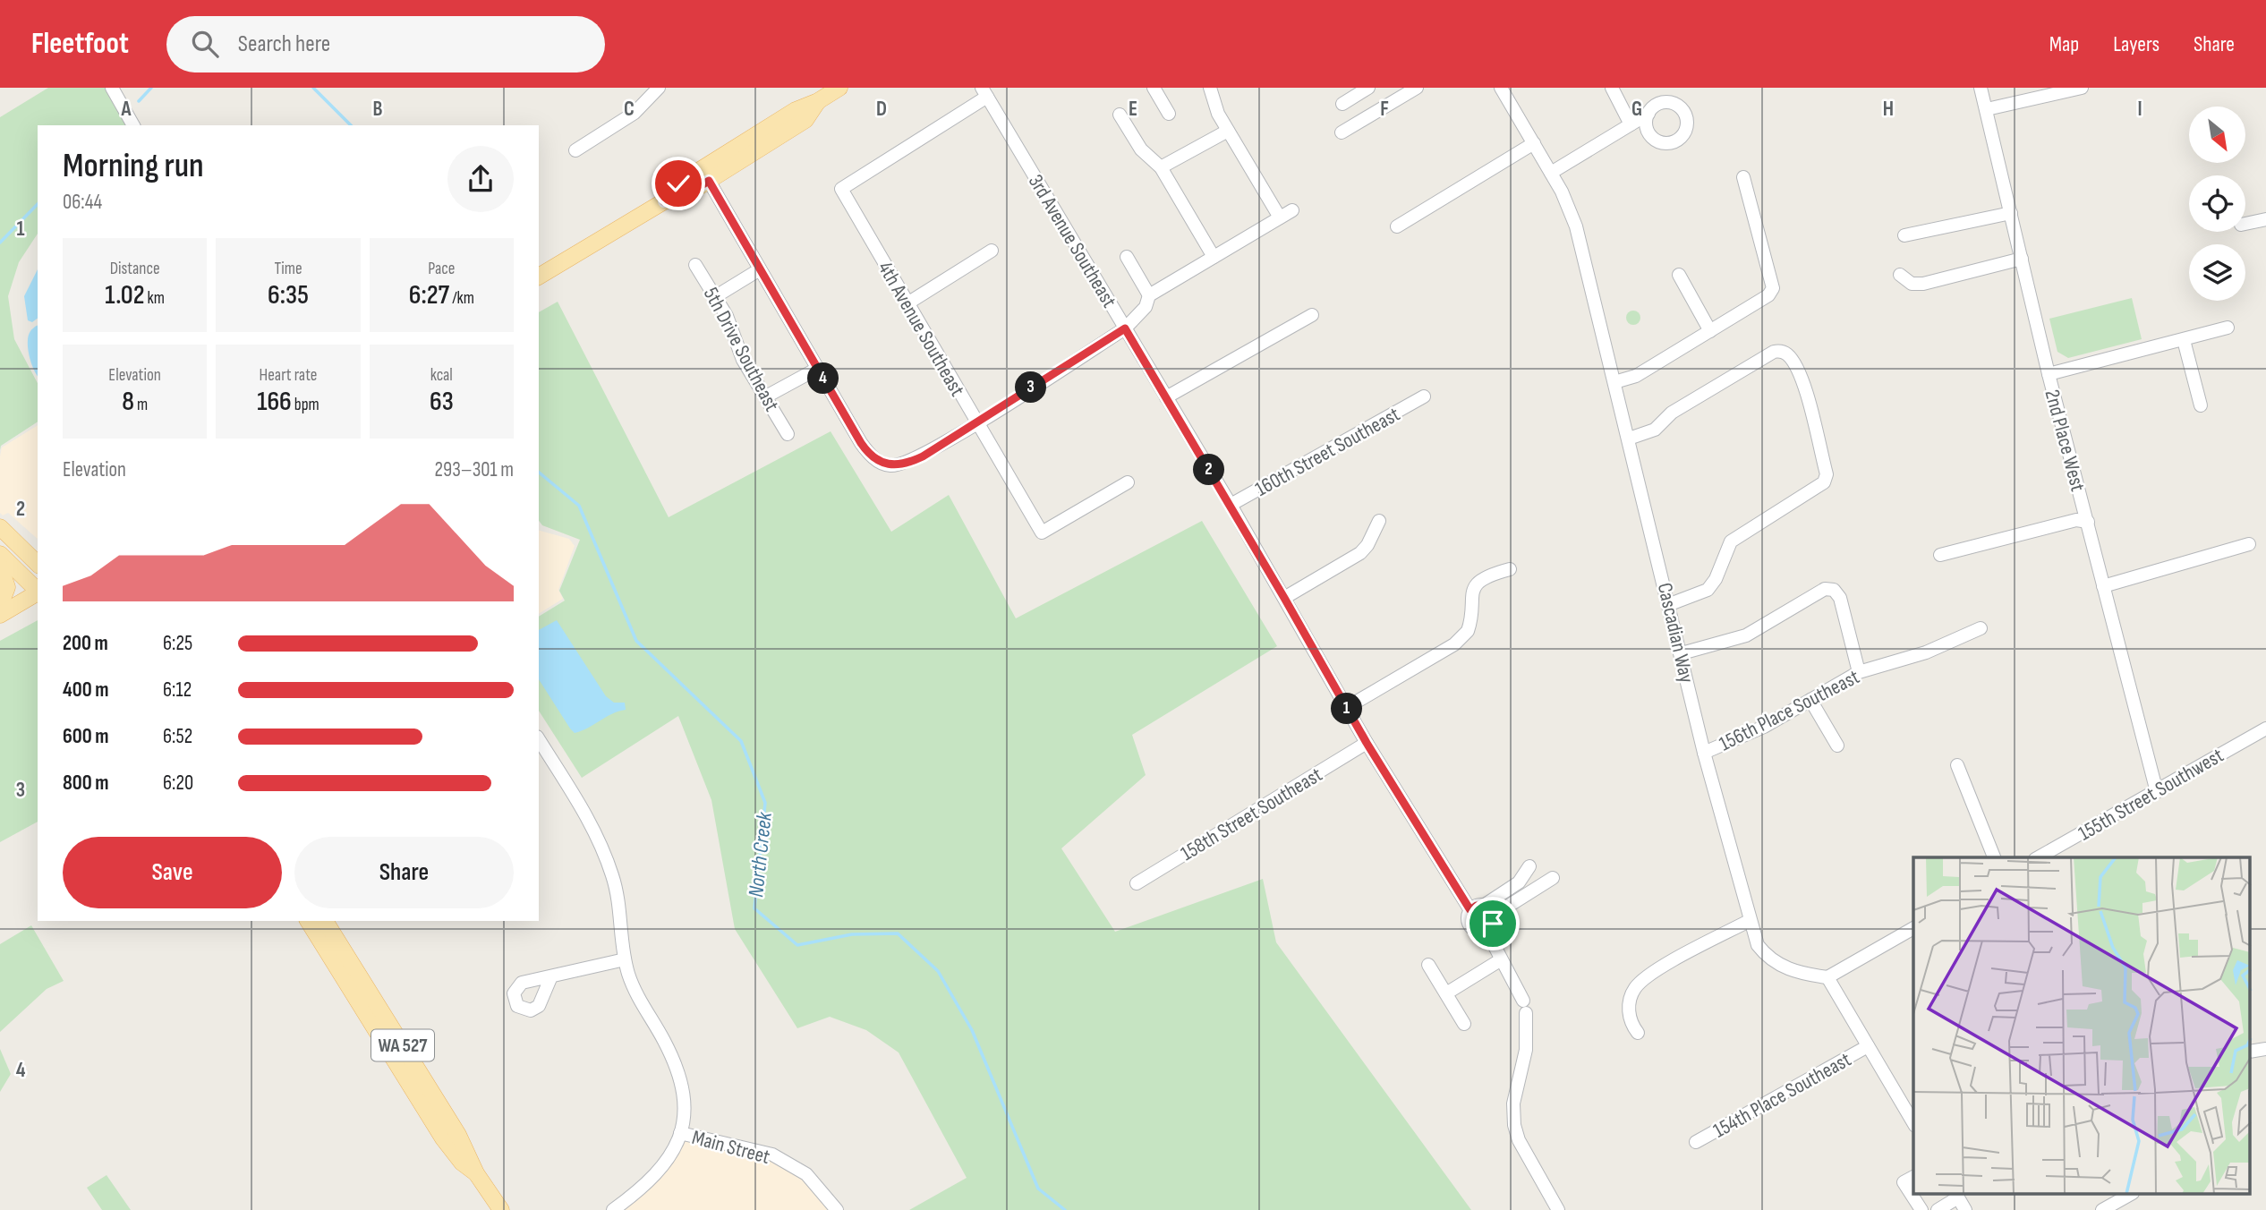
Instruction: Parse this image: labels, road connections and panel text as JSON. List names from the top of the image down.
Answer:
{
  "streets": {
    "main road": ["WA 527"],
    "street": [
      "3rd Avenue Southeast",
      "4th Avenue Southeast",
      "5th Drive Southeast",
      "2nd Place West",
      "160th Street Southeast",
      "Cascadian Way",
      "156th Place Southeast",
      "155th Street Southwest",
      "158th Street Southeast",
      "154th Place Southeast",
      "Main Street"
    ]
  },
  "crossings": [
    ["3rd Avenue Southeast", "4th Avenue Southeast"],
    ["3rd Avenue Southeast", "160th Street Southeast"],
    ["3rd Avenue Southeast", "158th Street Southeast"],
    ["2nd Place West", "155th Street Southwest"],
    ["Cascadian Way", "156th Place Southeast"]
  ],
  "water": ["North Creek"],
  "north": "bottom right",
  "page": {
    "header": "Fleetfoot",
    "search": "Search here",
    "nav": ["Map", "Layers", "Share"],
    "heading": ["Morning run", "06:44"],
    "stats": [
      ["Distance", "1.02 km"],
      ["Time", "6:35"],
      ["Pace", "6:27 /km"],
      ["Elevation", "8 m"],
      ["Heart rate", "166 bpm"],
      ["kcal", "63"]
    ],
    "pins": [
      "4",
      "3",
      "2",
      "1"
    ],
    "chart": ["Elevation", "293–301 m"],
    "list": [
      {
        "name": "200 m",
        "note": "6:25"
      },
      {
        "name": "400 m",
        "note": "6:12"
      },
      {
        "name": "600 m",
        "note": "6:52"
      },
      {
        "name": "800 m",
        "note": "6:20"
      }
    ],
    "buttons": ["Save", "Share"]
  },
  "grid": {
    "columns": [
      "A",
      "B",
      "C",
      "D",
      "E",
      "F",
      "G",
      "H",
      "I"
    ],
    "rows": [
      "1",
      "2",
      "3",
      "4"
    ]
  }
}
